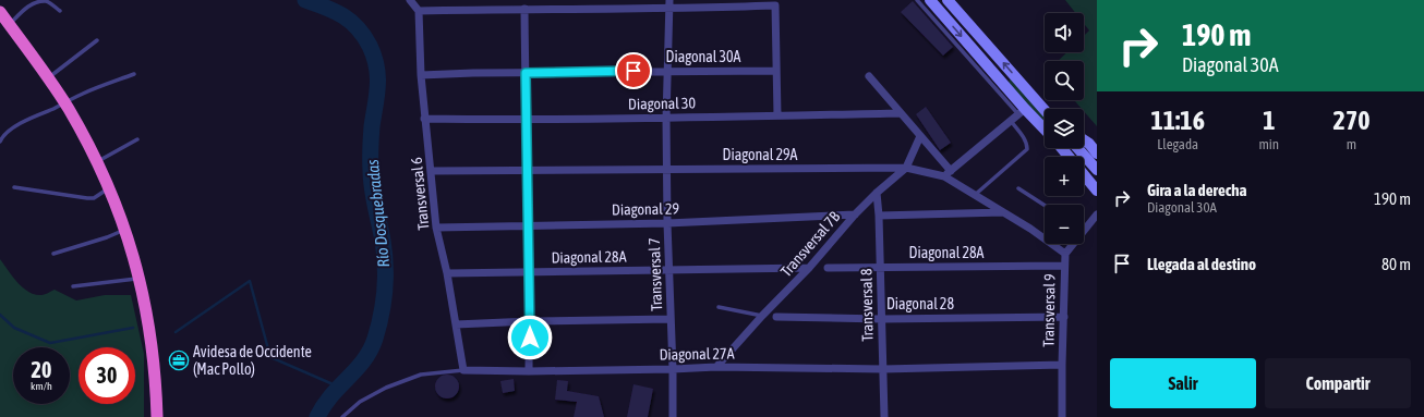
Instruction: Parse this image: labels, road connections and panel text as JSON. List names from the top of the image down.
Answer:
{
  "streets": {
    "street": [
      "Diagonal 30A",
      "Diagonal 30",
      "Diagonal 29A",
      "Transversal 6",
      "Diagonal 29",
      "Transversal 7B",
      "Diagonal 28A",
      "Transversal 7",
      "Diagonal 28",
      "Transversal 8",
      "Transversal 9",
      "Diagonal 27A"
    ]
  },
  "crossings": [
    ["Diagonal 30A", "Transversal 6"],
    ["Diagonal 30A", "Transversal 7"],
    ["Diagonal 30", "Transversal 6"],
    ["Diagonal 30", "Transversal 7"],
    ["Diagonal 29A", "Transversal 6"],
    ["Diagonal 29A", "Transversal 7B"],
    ["Diagonal 29A", "Transversal 7"],
    ["Diagonal 29A", "Transversal 9"],
    ["Transversal 6", "Diagonal 29"],
    ["Transversal 6", "Diagonal 28A"],
    ["Transversal 6", "Diagonal 27A"],
    ["Diagonal 29", "Transversal 7B"],
    ["Diagonal 29", "Transversal 7"],
    ["Transversal 7B", "Diagonal 28A"],
    ["Transversal 7B", "Transversal 8"],
    ["Transversal 7B", "Diagonal 27A"],
    ["Diagonal 28A", "Transversal 7"],
    ["Diagonal 28A", "Transversal 8"],
    ["Diagonal 28A", "Transversal 9"],
    ["Transversal 7", "Diagonal 27A"],
    ["Diagonal 28", "Transversal 8"],
    ["Diagonal 28", "Transversal 9"],
    ["Transversal 8", "Diagonal 27A"],
    ["Transversal 9", "Diagonal 27A"]
  ],
  "water": ["Río Dosquebradas"],
  "places": {
    "office": ["Avidesa de Occidente (Mac Pollo)"]
  },
  "page": {
    "turn": ["190 m", "Diagonal 30A"],
    "map_buttons": ["+", "−"],
    "eta": [
      "11:16",
      "Llegada",
      "1",
      "min",
      "270",
      "m"
    ],
    "list": [
      {
        "name": "Gira a la derecha",
        "note": "Diagonal 30A",
        "value": "190 m"
      },
      {
        "name": "Llegada al destino",
        "value": "80 m"
      }
    ],
    "speed": "20 km/h",
    "limit": "30",
    "buttons": ["Salir", "Compartir"]
  }
}
